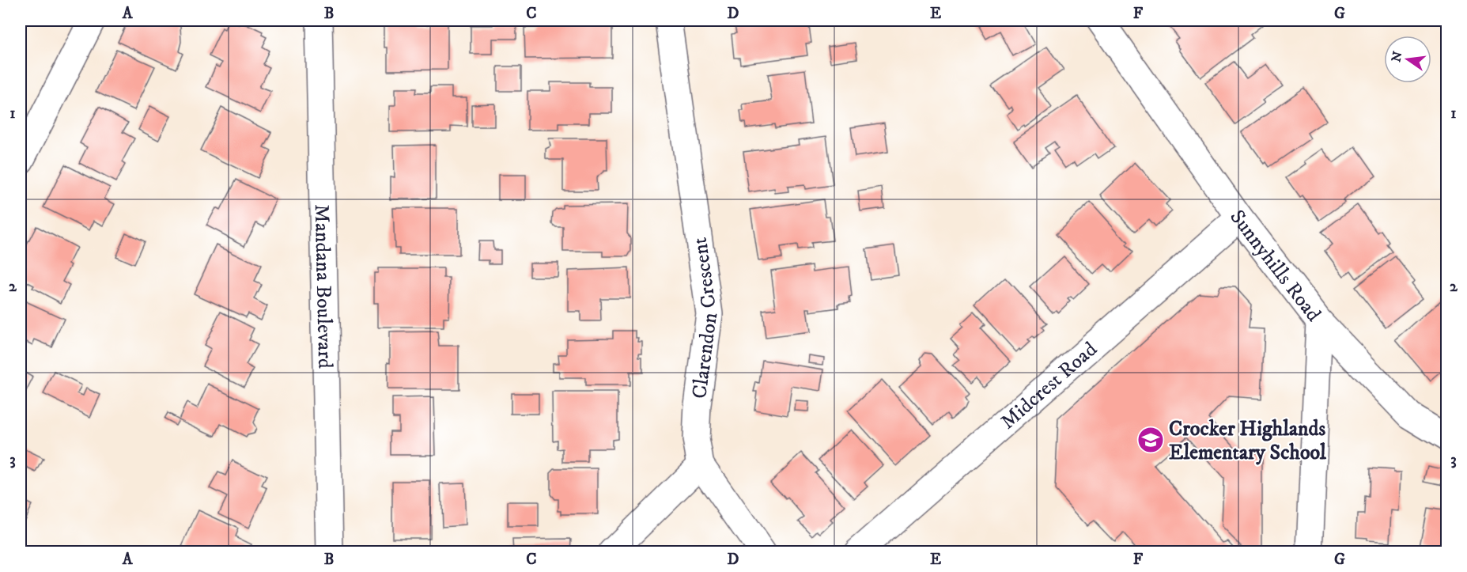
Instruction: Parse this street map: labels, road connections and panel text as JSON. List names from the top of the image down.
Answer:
{
  "streets": {
    "street": [
      "Sunnyhills Road",
      "Mandana Boulevard",
      "Clarendon Crescent",
      "Midcrest Road"
    ]
  },
  "crossings": [
    ["Sunnyhills Road", "Midcrest Road"]
  ],
  "places": {
    "school or university": ["Crocker Highlands Elementary School"]
  },
  "north": "left",
  "grid": {
    "columns": [
      "A",
      "B",
      "C",
      "D",
      "E",
      "F",
      "G"
    ],
    "rows": ["1", "2", "3"]
  }
}
